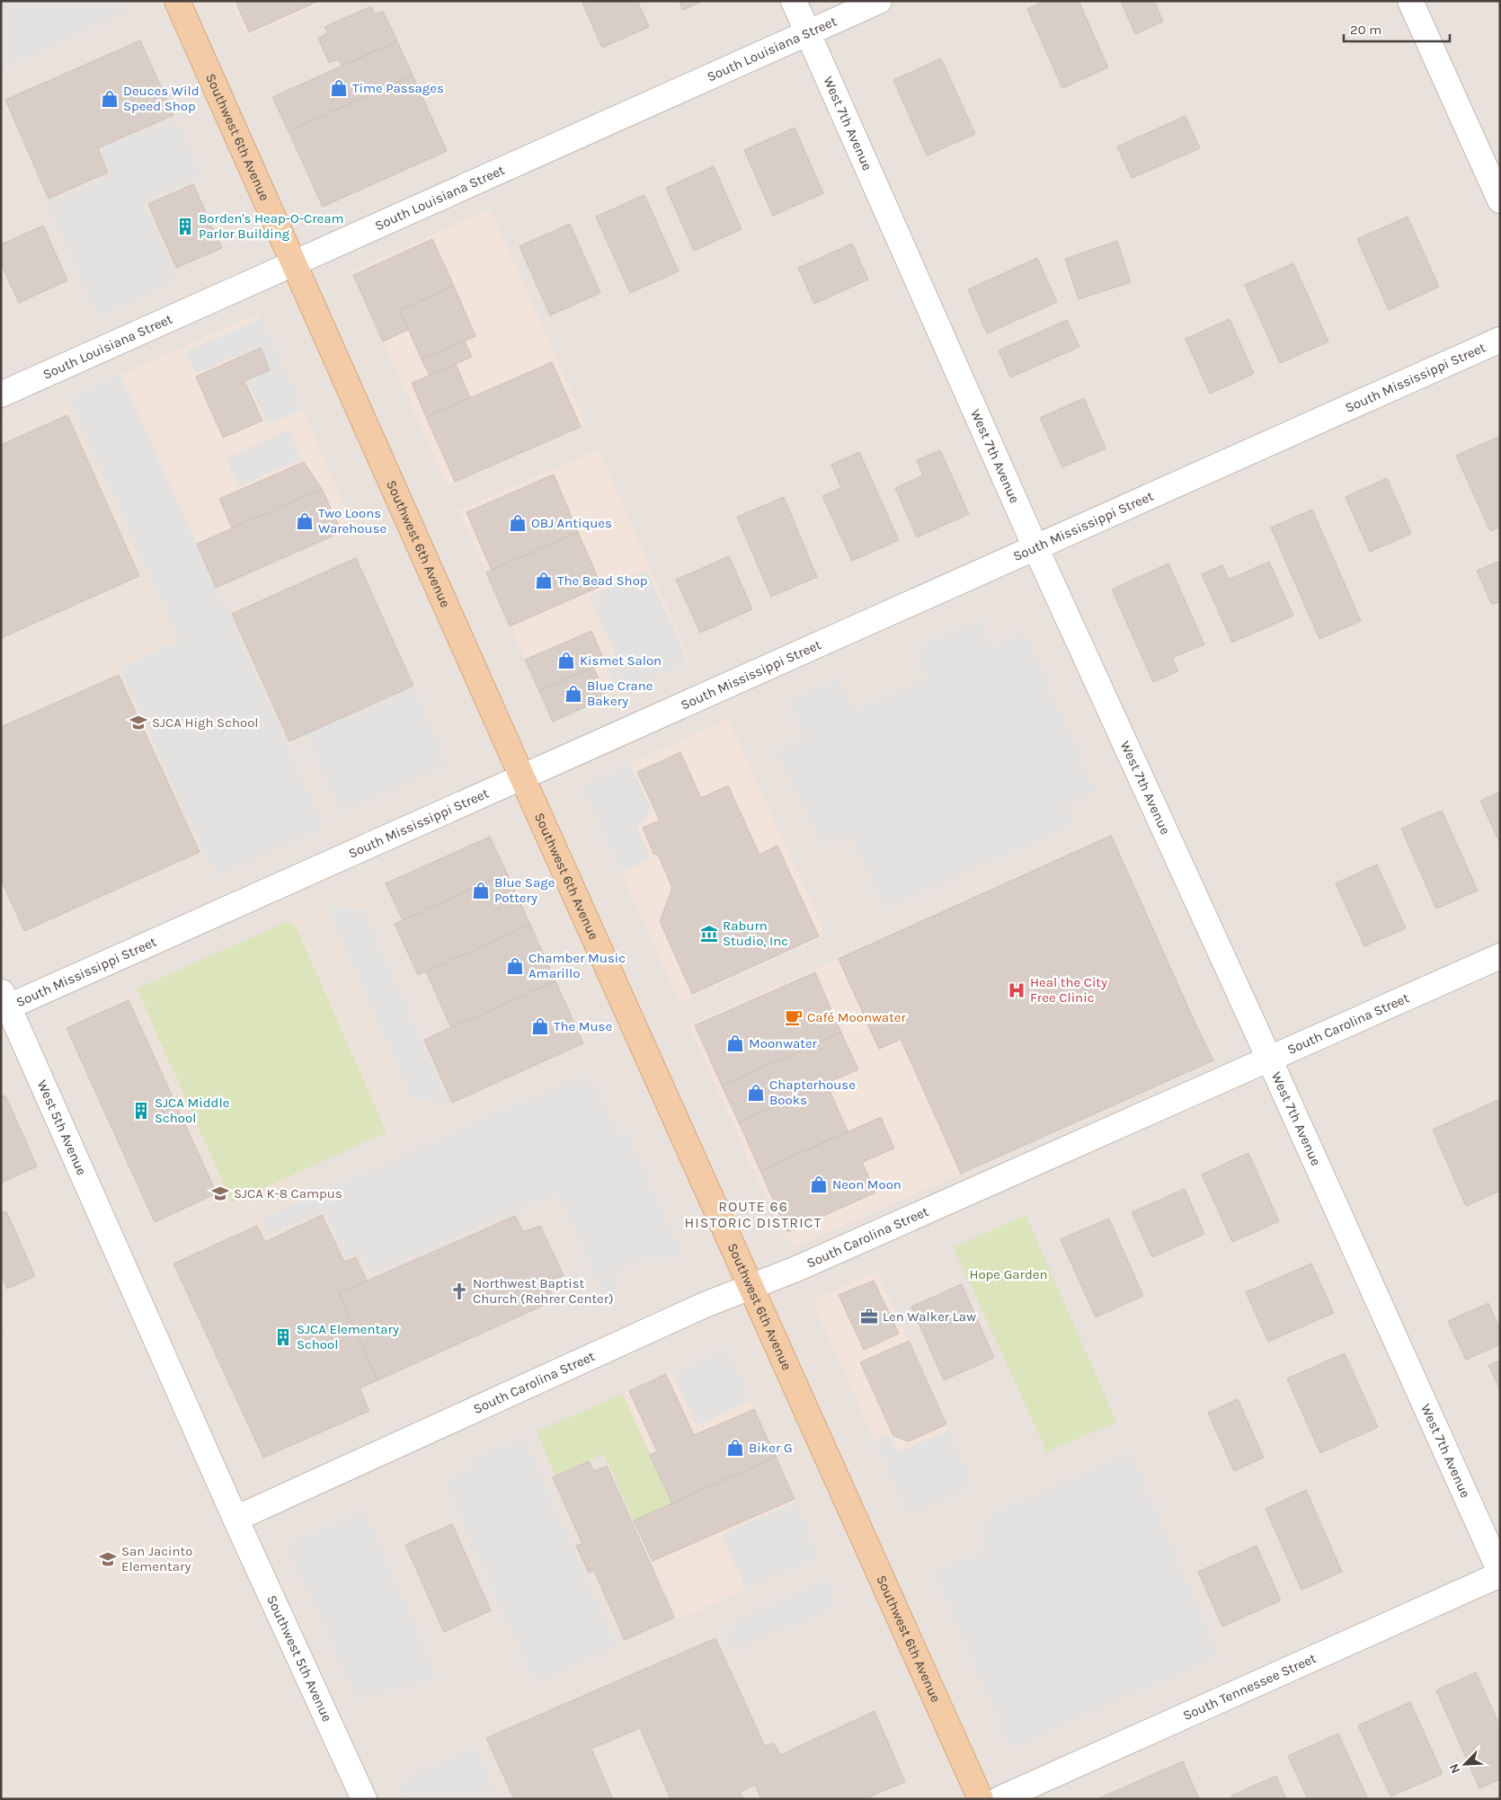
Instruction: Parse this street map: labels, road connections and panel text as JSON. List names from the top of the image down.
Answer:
{
  "streets": {
    "main road": ["Southwest 6th Avenue"],
    "street": [
      "South Louisiana Street",
      "West 7th Avenue",
      "South Mississippi Street",
      "South Carolina Street",
      "West 5th Avenue",
      "Southwest 5th Avenue",
      "South Tennessee Street"
    ]
  },
  "crossings": [
    ["South Louisiana Street", "West 7th Avenue"],
    ["South Louisiana Street", "Southwest 6th Avenue"],
    ["West 7th Avenue", "South Mississippi Street"],
    ["West 7th Avenue", "South Carolina Street"],
    ["West 7th Avenue", "South Tennessee Street"],
    ["Southwest 6th Avenue", "South Mississippi Street"],
    ["Southwest 6th Avenue", "South Carolina Street"],
    ["South Mississippi Street", "West 5th Avenue"],
    ["South Carolina Street", "West 5th Avenue"],
    ["South Carolina Street", "Southwest 5th Avenue"],
    ["West 5th Avenue", "Southwest 5th Avenue"]
  ],
  "districts": ["ROUTE 66 HISTORIC DISTRICT"],
  "parks": ["Hope Garden"],
  "places": {
    "shop": [
      "Time Passages",
      "Deuces Wild Speed Shop",
      "Two Loons Warehouse",
      "OBJ Antiques",
      "The Bead Shop",
      "Kismet Salon",
      "Blue Crane Bakery",
      "Blue Sage Pottery",
      "Chamber Music Amarillo",
      "The Muse",
      "Moonwater",
      "Chapterhouse Books",
      "Neon Moon",
      "Biker G"
    ],
    "building": ["Borden's Heap-O-Cream Parlor Building", "SJCA Middle School", "SJCA Elementary School"],
    "school or university": ["SJCA High School", "SJCA K-8 Campus", "San Jacinto Elementary"],
    "museum": ["Raburn Studio, Inc"],
    "hospital": ["Heal the City Free Clinic"],
    "cafe": ["Café Moonwater"],
    "church": ["Northwest Baptist Church (Rehrer Center)"],
    "office": ["Len Walker Law"]
  },
  "scale_bar": "20 m",
  "north": "bottom left"
}
